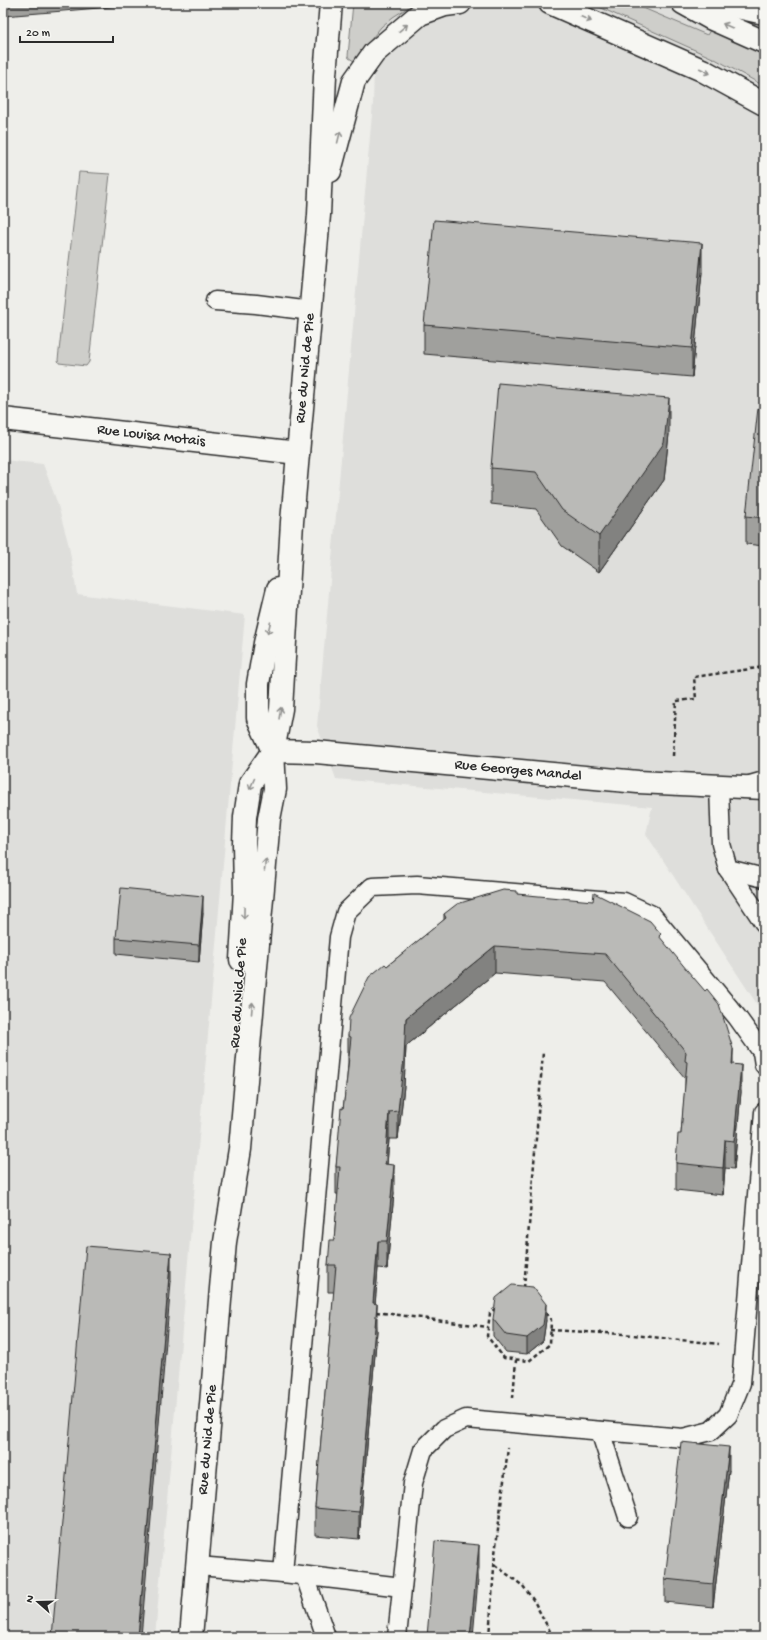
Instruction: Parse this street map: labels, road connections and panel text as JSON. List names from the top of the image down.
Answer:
{
  "streets": {
    "main road": ["Rue du Nid de Pie", "Rue Louisa Motais", "Rue Georges Mandel"]
  },
  "crossings": [
    ["Rue du Nid de Pie", "Rue Louisa Motais"],
    ["Rue du Nid de Pie", "Rue Georges Mandel"]
  ],
  "scale_bar": "20 m",
  "north": "left"
}
